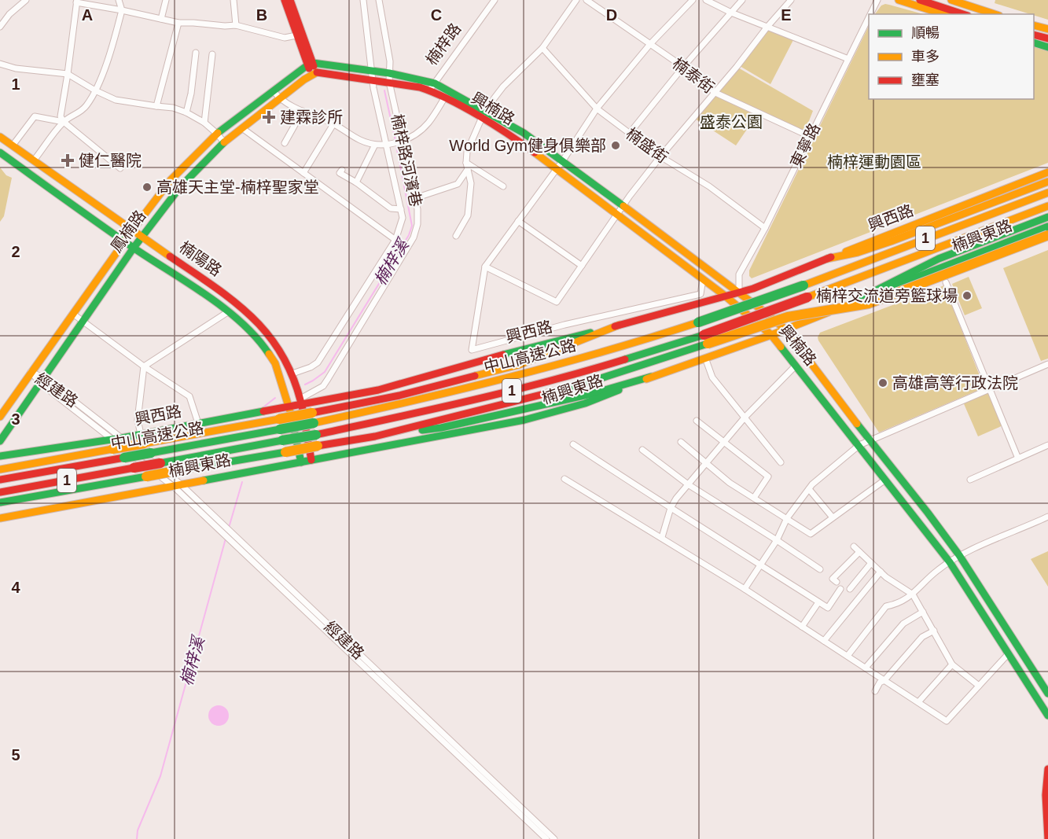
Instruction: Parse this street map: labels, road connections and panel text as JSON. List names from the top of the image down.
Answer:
{
  "streets": {
    "main road": [
      "興楠路",
      "興西路",
      "鳳楠路",
      "楠興東路",
      "1",
      "楠陽路",
      "中山高速公路"
    ],
    "street": [
      "楠梓路",
      "楠泰街",
      "楠盛街",
      "東寧路",
      "楠梓路河濱巷",
      "經建路"
    ]
  },
  "crossings": [
    ["楠梓路", "興楠路"],
    ["楠泰街", "東寧路"],
    ["興楠路", "東寧路"],
    ["興楠路", "興西路"],
    ["興楠路", "楠興東路"],
    ["楠盛街", "東寧路"],
    ["東寧路", "興西路"],
    ["楠梓路河濱巷", "興西路"],
    ["楠梓路河濱巷", "楠陽路"],
    ["興西路", "楠陽路"],
    ["興西路", "中山高速公路"],
    ["興西路", "經建路"],
    ["鳳楠路", "楠陽路"],
    ["鳳楠路", "經建路"],
    ["楠興東路", "楠陽路"],
    ["楠興東路", "經建路"]
  ],
  "water": ["楠梓溪"],
  "parks": ["盛泰公園", "楠梓運動園區"],
  "places": {
    "health": ["建霖診所", "健仁醫院"],
    "other": [
      "World Gym健身俱樂部",
      "高雄天主堂-楠梓聖家堂",
      "楠梓交流道旁籃球場",
      "高雄高等行政法院"
    ]
  },
  "legend": ["順暢", "車多", "壅塞"],
  "grid": {
    "columns": [
      "A",
      "B",
      "C",
      "D",
      "E"
    ],
    "rows": [
      "1",
      "2",
      "3",
      "4",
      "5"
    ]
  }
}
